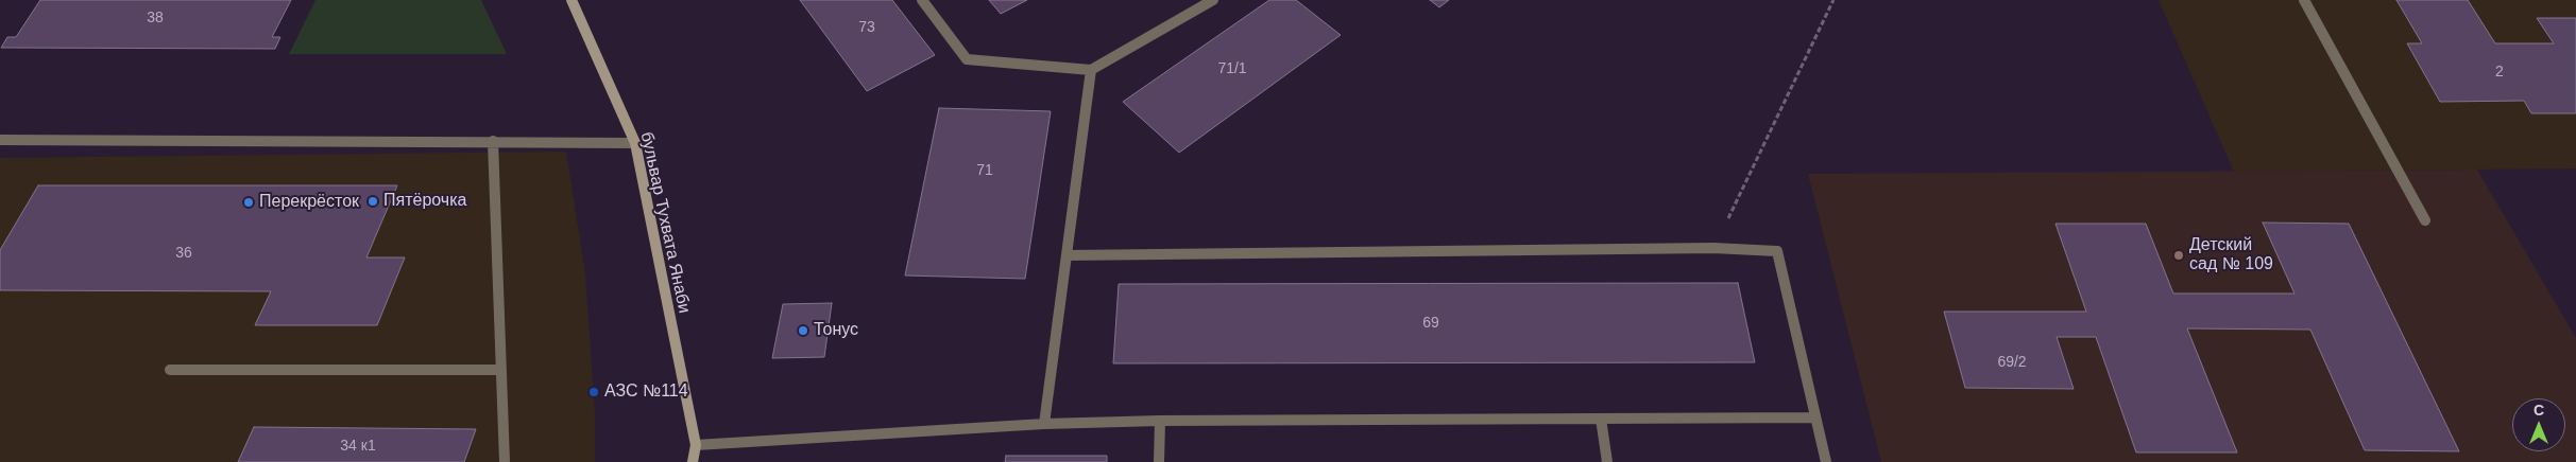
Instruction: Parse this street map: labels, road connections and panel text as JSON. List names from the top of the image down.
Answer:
{
  "streets": {
    "main road": ["бульвар Тухвата Янаби"]
  },
  "places": [
    "Пятёрочка",
    "Перекрёсток",
    "Детский сад № 109",
    "Тонус",
    "АЗС №114"
  ],
  "house_numbers": [
    "38",
    "73",
    "71/1",
    "2",
    "71",
    "36",
    "69",
    "69/2",
    "34 к1"
  ],
  "north": "top"
}
